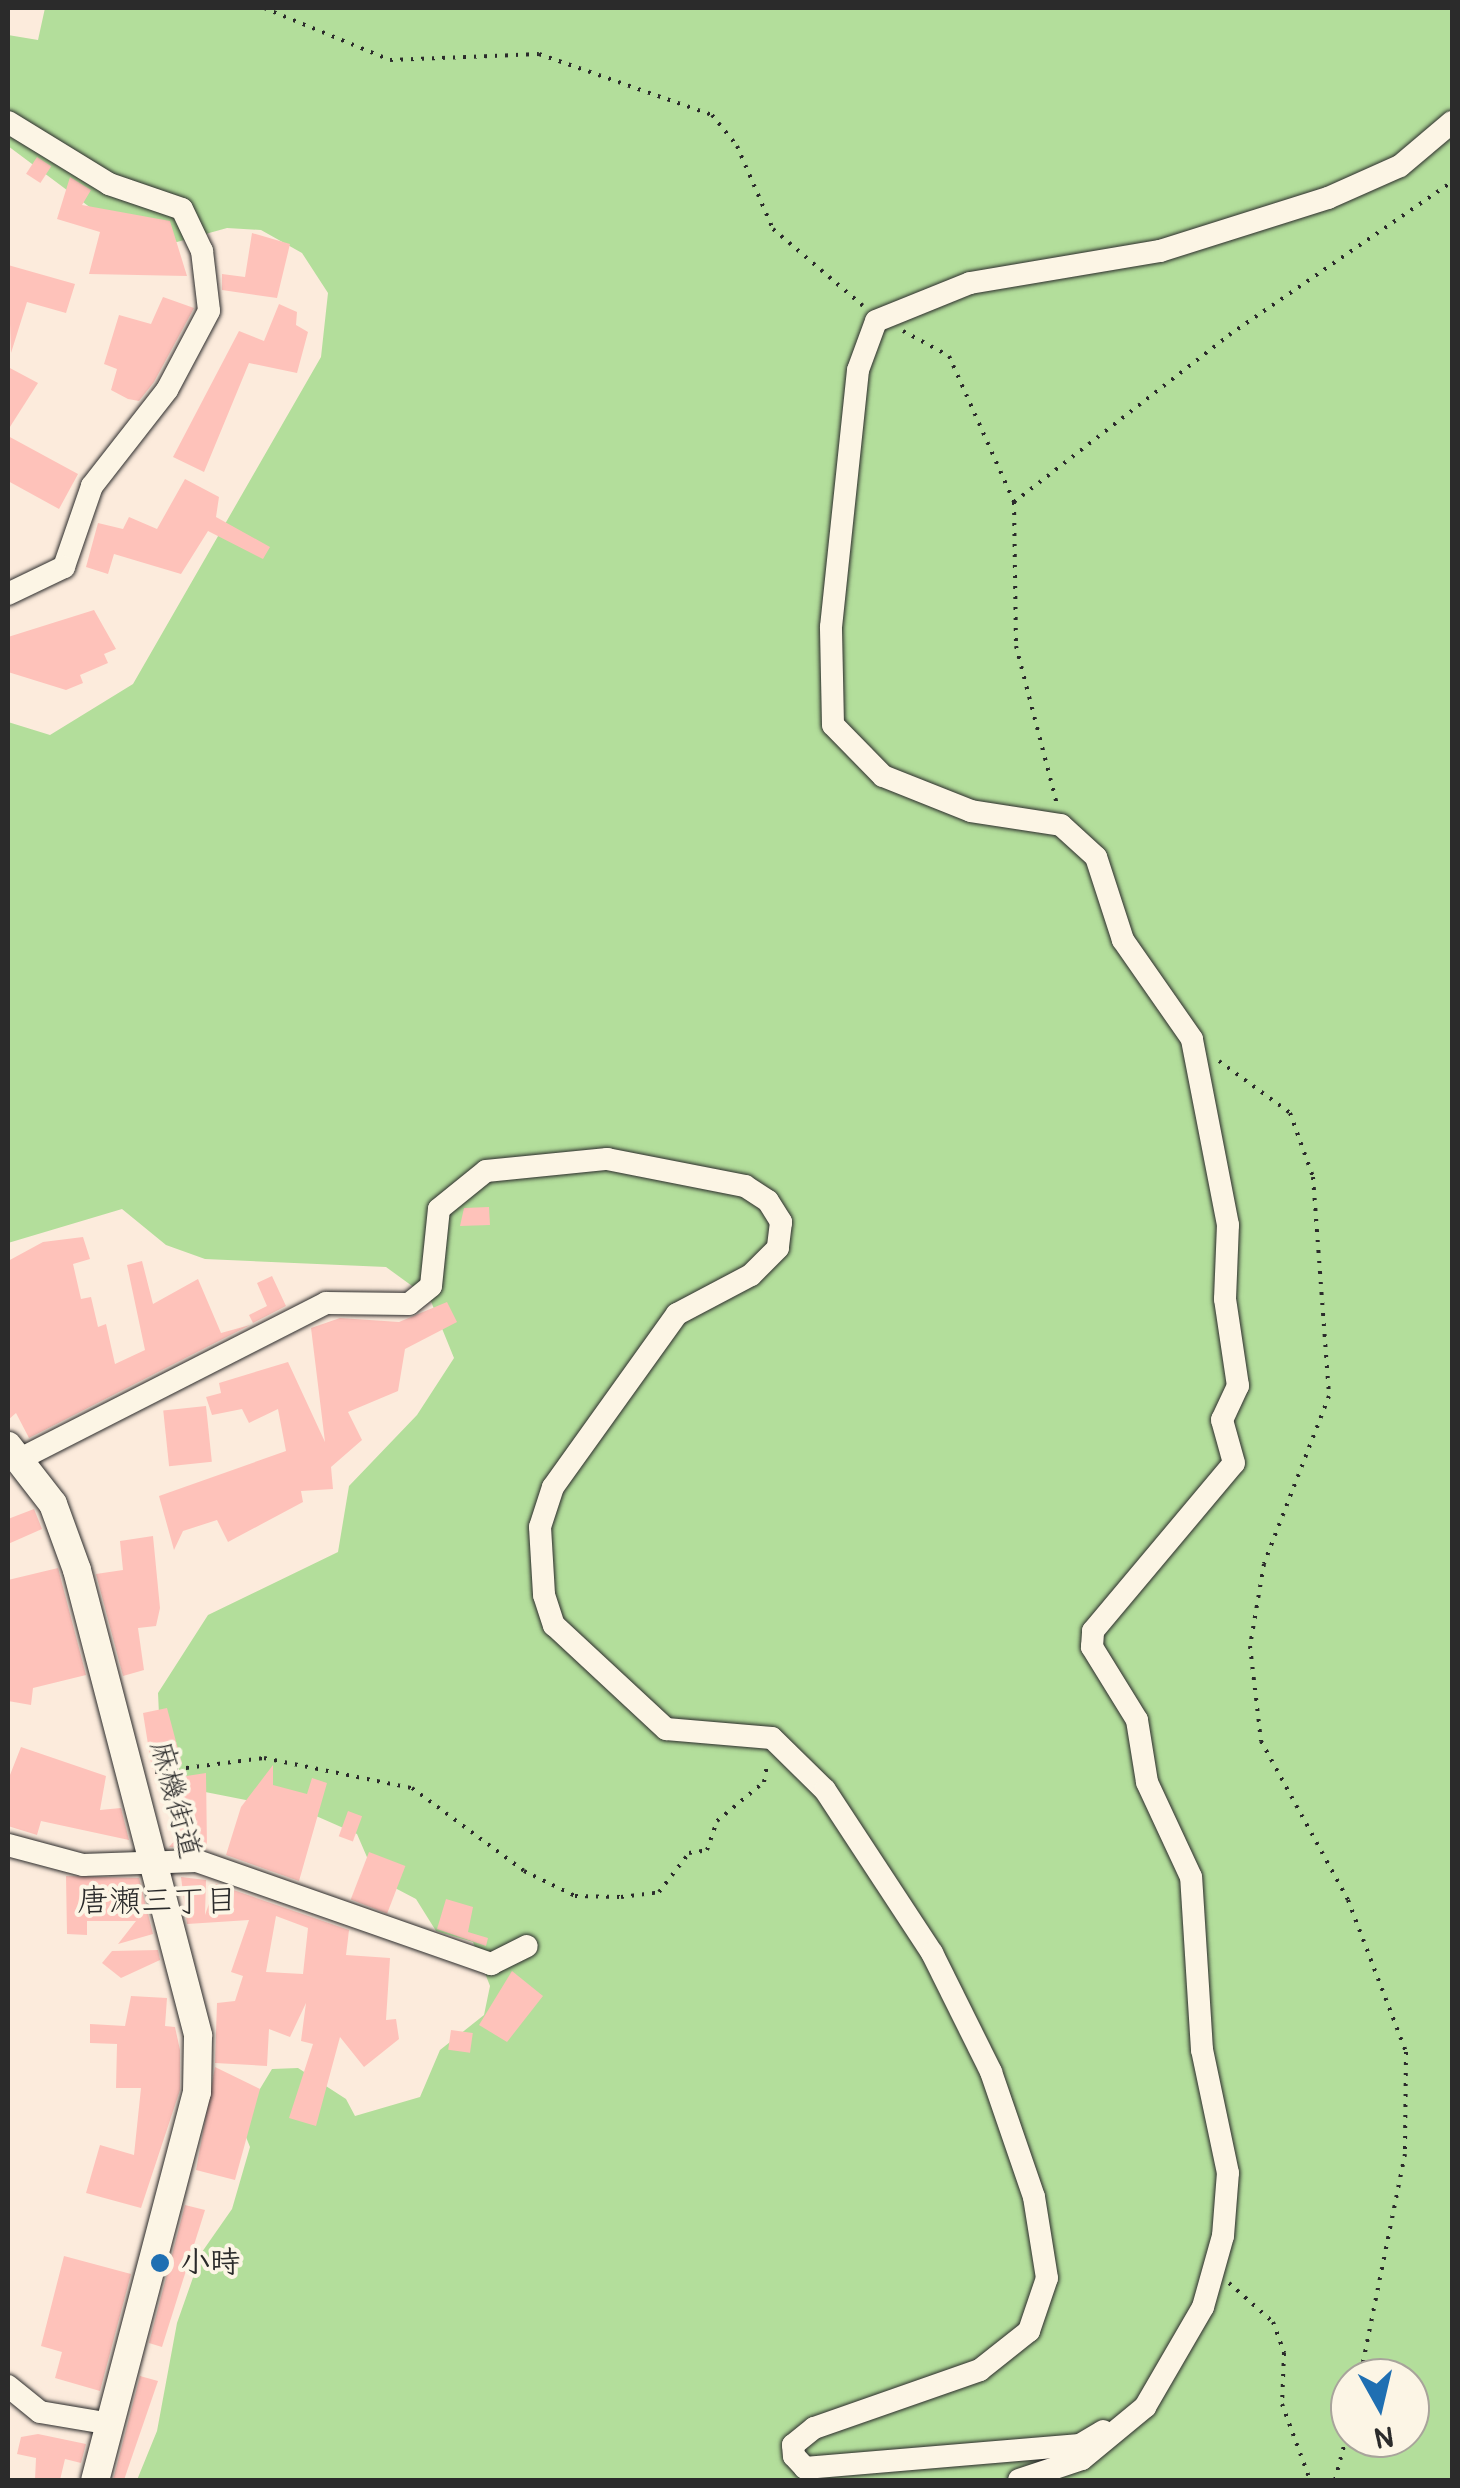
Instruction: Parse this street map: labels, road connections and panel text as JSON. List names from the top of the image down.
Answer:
{
  "streets": {
    "street": ["麻機街道"]
  },
  "districts": ["唐瀬三丁目"],
  "places": ["小時"],
  "north": "bottom"
}
